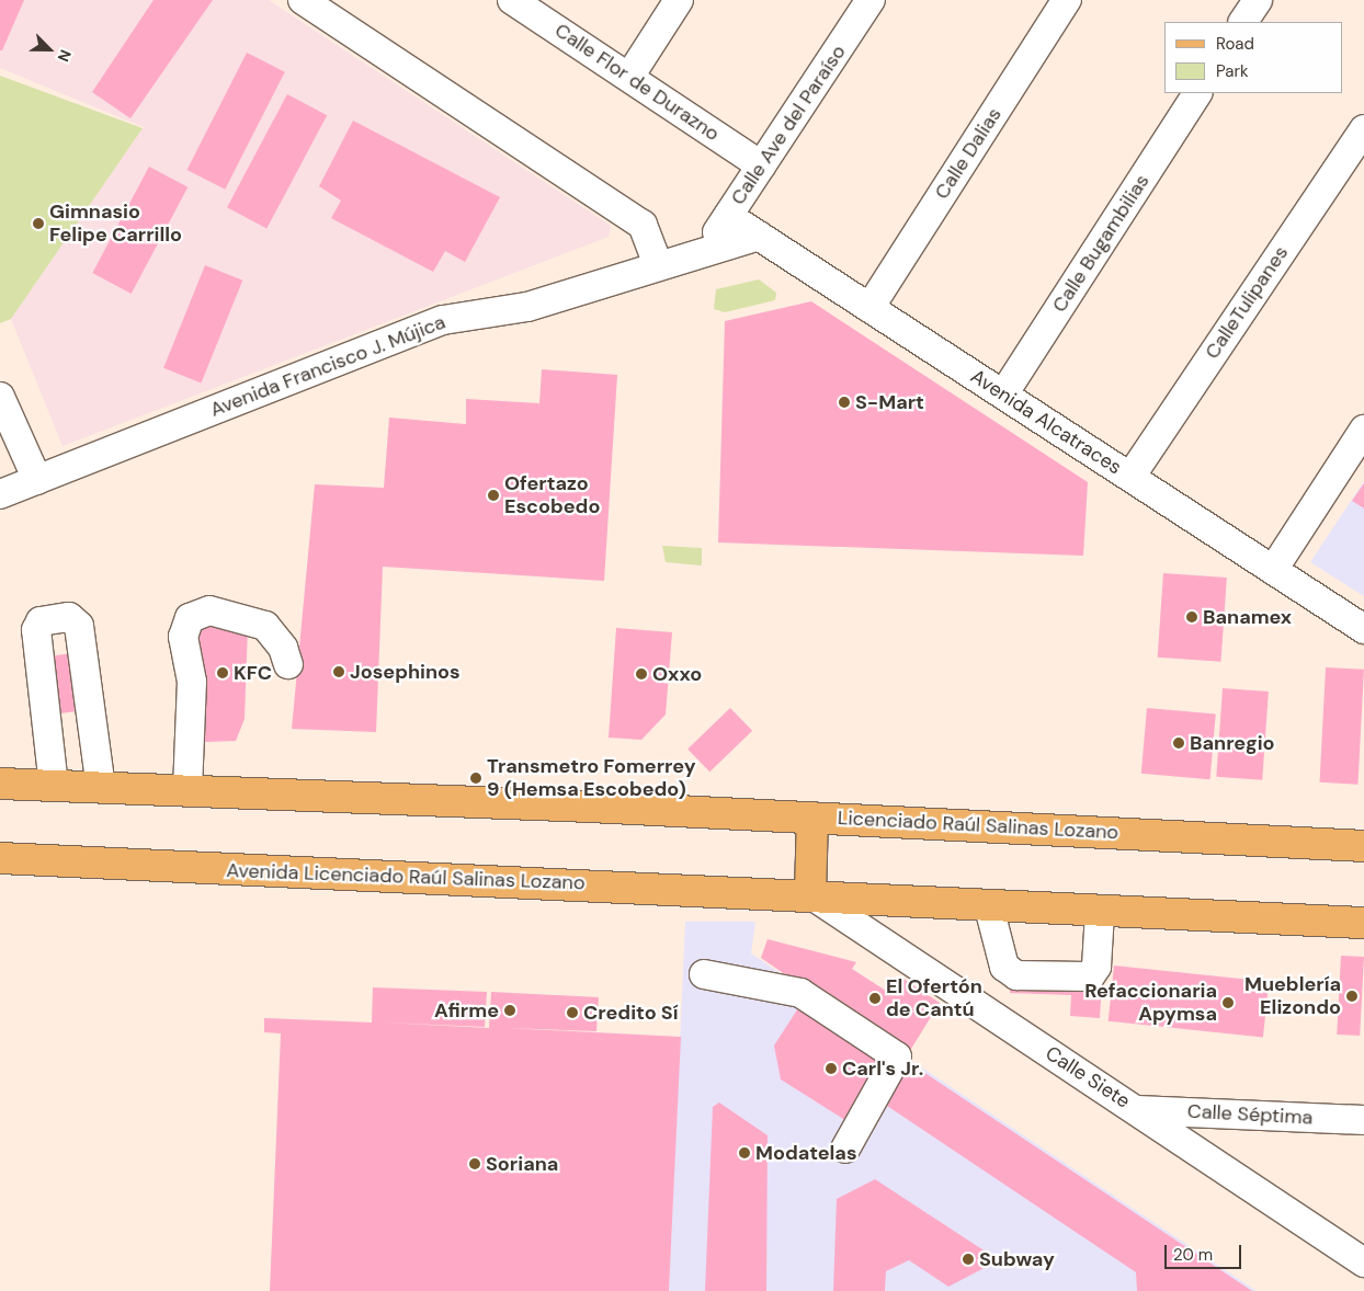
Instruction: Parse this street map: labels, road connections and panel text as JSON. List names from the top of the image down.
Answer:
{
  "streets": {
    "main road": ["Licenciado Raúl Salinas Lozano", "Avenida Licenciado Raúl Salinas Lozano"],
    "street": [
      "Calle Flor de Durazno",
      "Calle Ave del Paraíso",
      "Calle Dalias",
      "Calle Bugambilias",
      "CalleTulipanes",
      "Avenida Francisco J. Mújica",
      "Avenida Alcatraces",
      "Calle Siete",
      "Calle Séptima"
    ]
  },
  "crossings": [
    ["Calle Flor de Durazno", "Calle Ave del Paraíso"],
    ["Calle Ave del Paraíso", "Avenida Francisco J. Mújica"],
    ["Calle Ave del Paraíso", "Avenida Alcatraces"],
    ["Calle Dalias", "Avenida Alcatraces"],
    ["Calle Bugambilias", "Avenida Alcatraces"],
    ["CalleTulipanes", "Avenida Alcatraces"],
    ["Avenida Francisco J. Mújica", "Avenida Alcatraces"],
    ["Avenida Licenciado Raúl Salinas Lozano", "Calle Siete"],
    ["Calle Siete", "Calle Séptima"]
  ],
  "places": [
    "Gimnasio Felipe Carrillo",
    "S-Mart",
    "Ofertazo Escobedo",
    "Banamex",
    "Josephinos",
    "KFC",
    "Oxxo",
    "Banregio",
    "Transmetro Fomerrey 9 (Hemsa Escobedo)",
    "Mueblería Elizondo",
    "El Ofertón de Cantú",
    "Refaccionaria Apymsa",
    "Afirme",
    "Credito Sí",
    "Carl's Jr.",
    "Modatelas",
    "Soriana",
    "Subway"
  ],
  "legend": ["Road", "Park"],
  "scale_bar": "20 m",
  "north": "bottom right"
}
